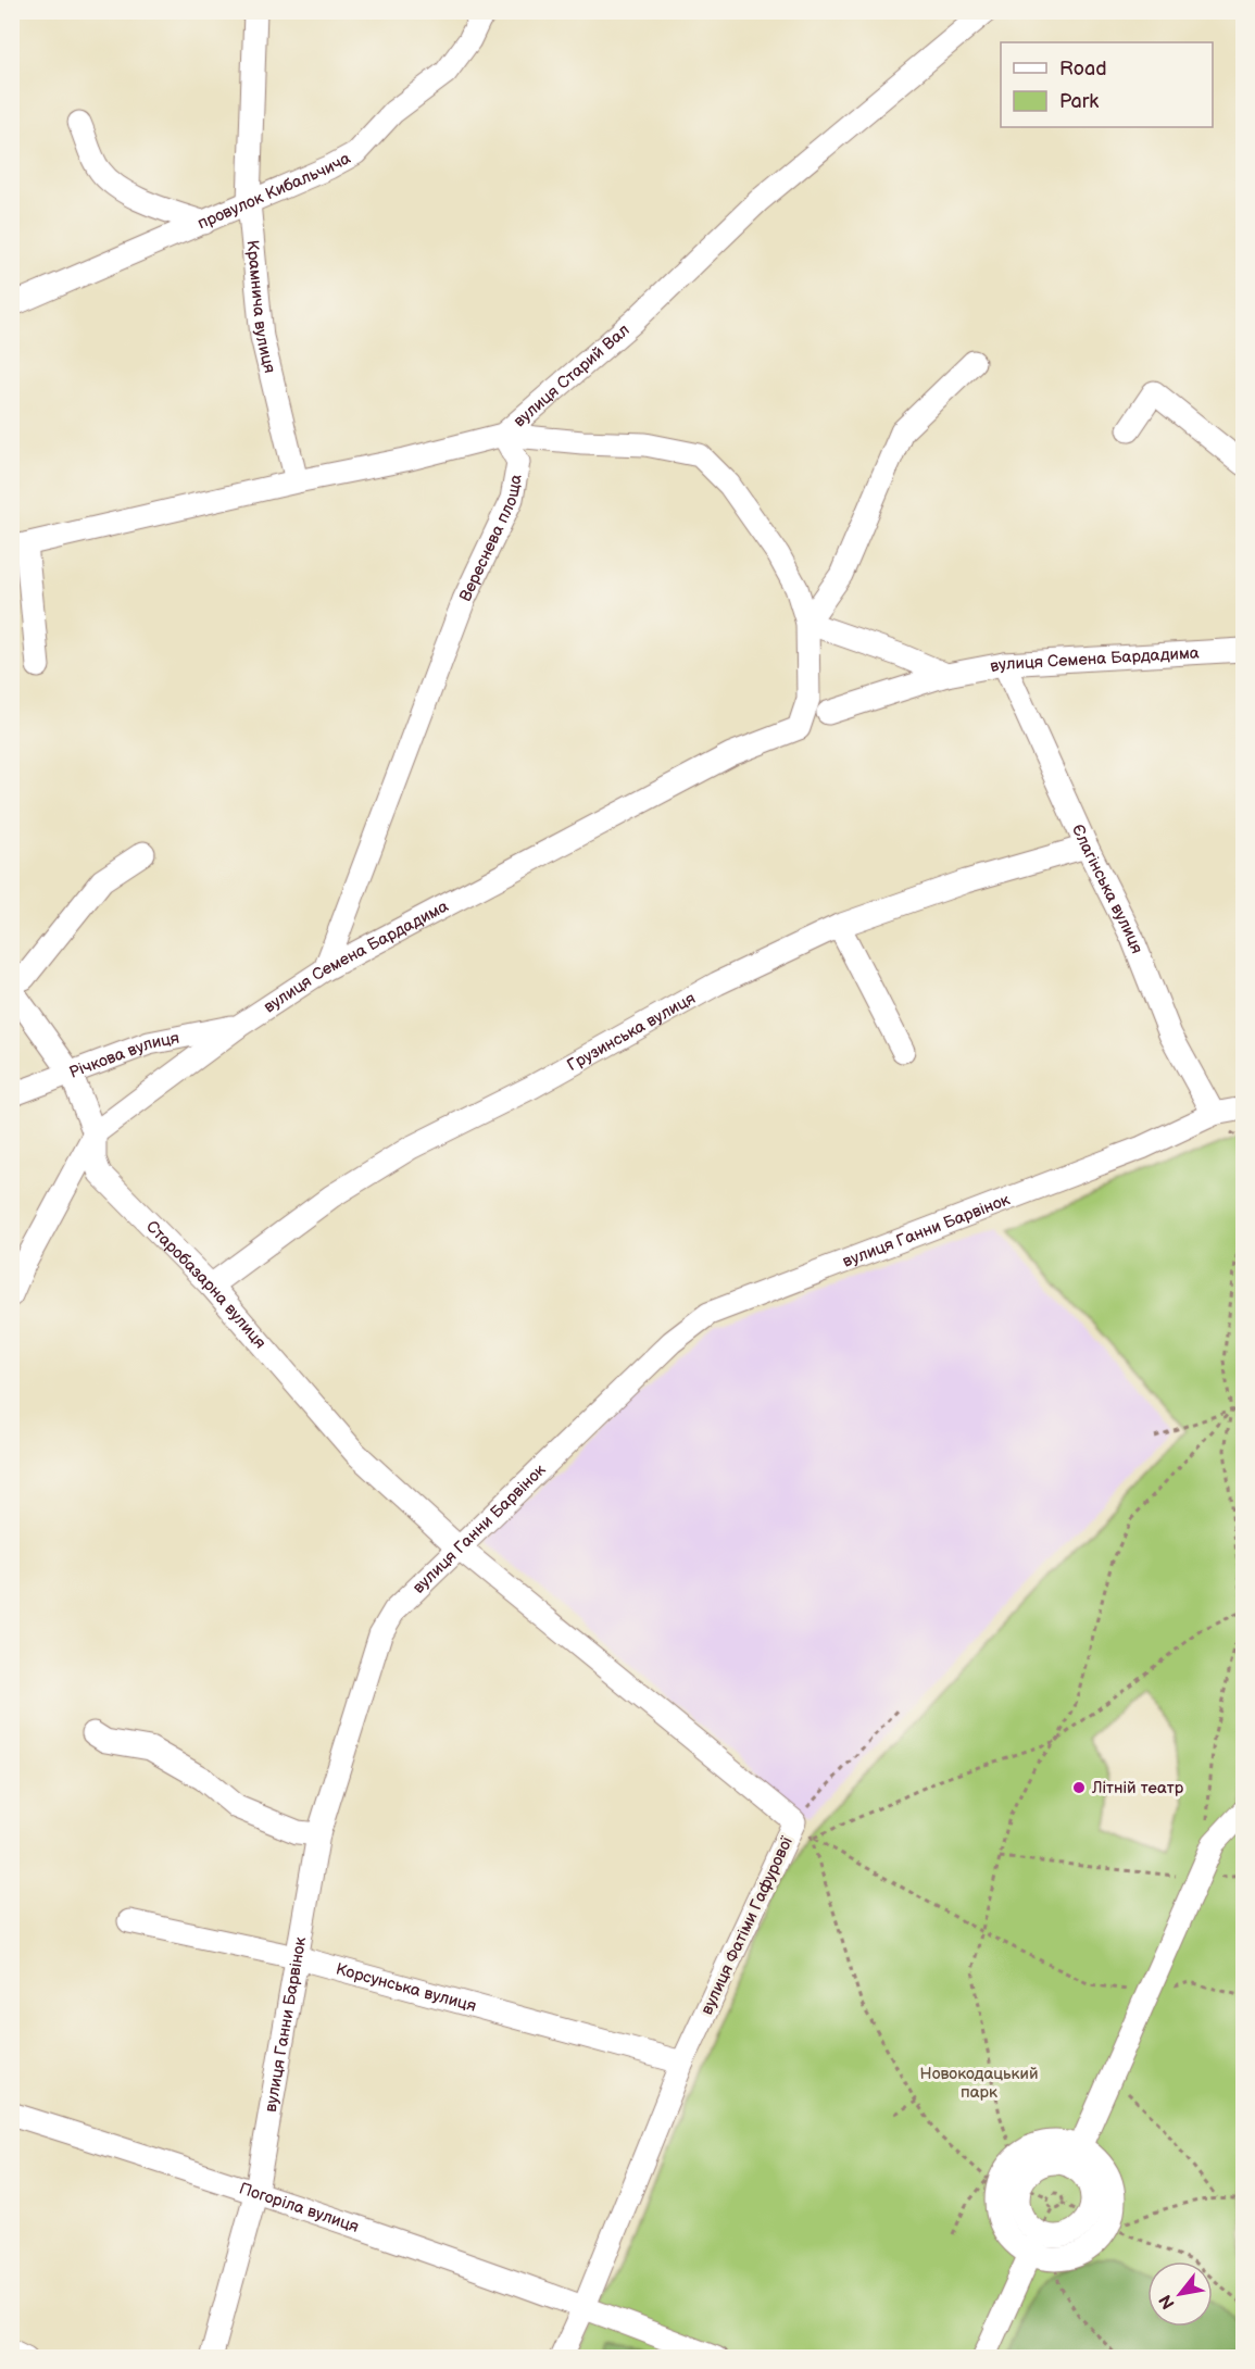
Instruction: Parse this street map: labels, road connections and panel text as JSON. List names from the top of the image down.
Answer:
{
  "streets": {
    "street": [
      "провулок Кибальчича",
      "Крамнича вулиця",
      "вулиця Старий Вал",
      "Вереснева площа",
      "вулиця Семена Бардадима",
      "Єлагінська вулиця",
      "Грузинська вулиця",
      "Річкова вулиця",
      "вулиця Ганни Барвінок",
      "Старобазарна вулиця",
      "вулиця Фатіми Гафурової",
      "Корсунська вулиця",
      "Погоріла вулиця"
    ]
  },
  "crossings": [
    ["провулок Кибальчича", "Крамнича вулиця"],
    ["Крамнича вулиця", "вулиця Старий Вал"],
    ["вулиця Старий Вал", "Вереснева площа"],
    ["Вереснева площа", "вулиця Семена Бардадима"],
    ["вулиця Семена Бардадима", "Єлагінська вулиця"],
    ["вулиця Семена Бардадима", "Річкова вулиця"],
    ["вулиця Семена Бардадима", "Старобазарна вулиця"],
    ["Єлагінська вулиця", "Грузинська вулиця"],
    ["Єлагінська вулиця", "вулиця Ганни Барвінок"],
    ["Грузинська вулиця", "Старобазарна вулиця"],
    ["Річкова вулиця", "Старобазарна вулиця"],
    ["вулиця Ганни Барвінок", "Старобазарна вулиця"],
    ["вулиця Ганни Барвінок", "вулиця Фатіми Гафурової"],
    ["вулиця Ганни Барвінок", "Корсунська вулиця"],
    ["вулиця Ганни Барвінок", "Погоріла вулиця"],
    ["Старобазарна вулиця", "вулиця Фатіми Гафурової"],
    ["вулиця Фатіми Гафурової", "Корсунська вулиця"],
    ["вулиця Фатіми Гафурової", "Погоріла вулиця"]
  ],
  "parks": ["Новокодацький парк"],
  "places": ["Лiтнiй театр"],
  "legend": ["Road", "Park"],
  "north": "bottom left"
}
